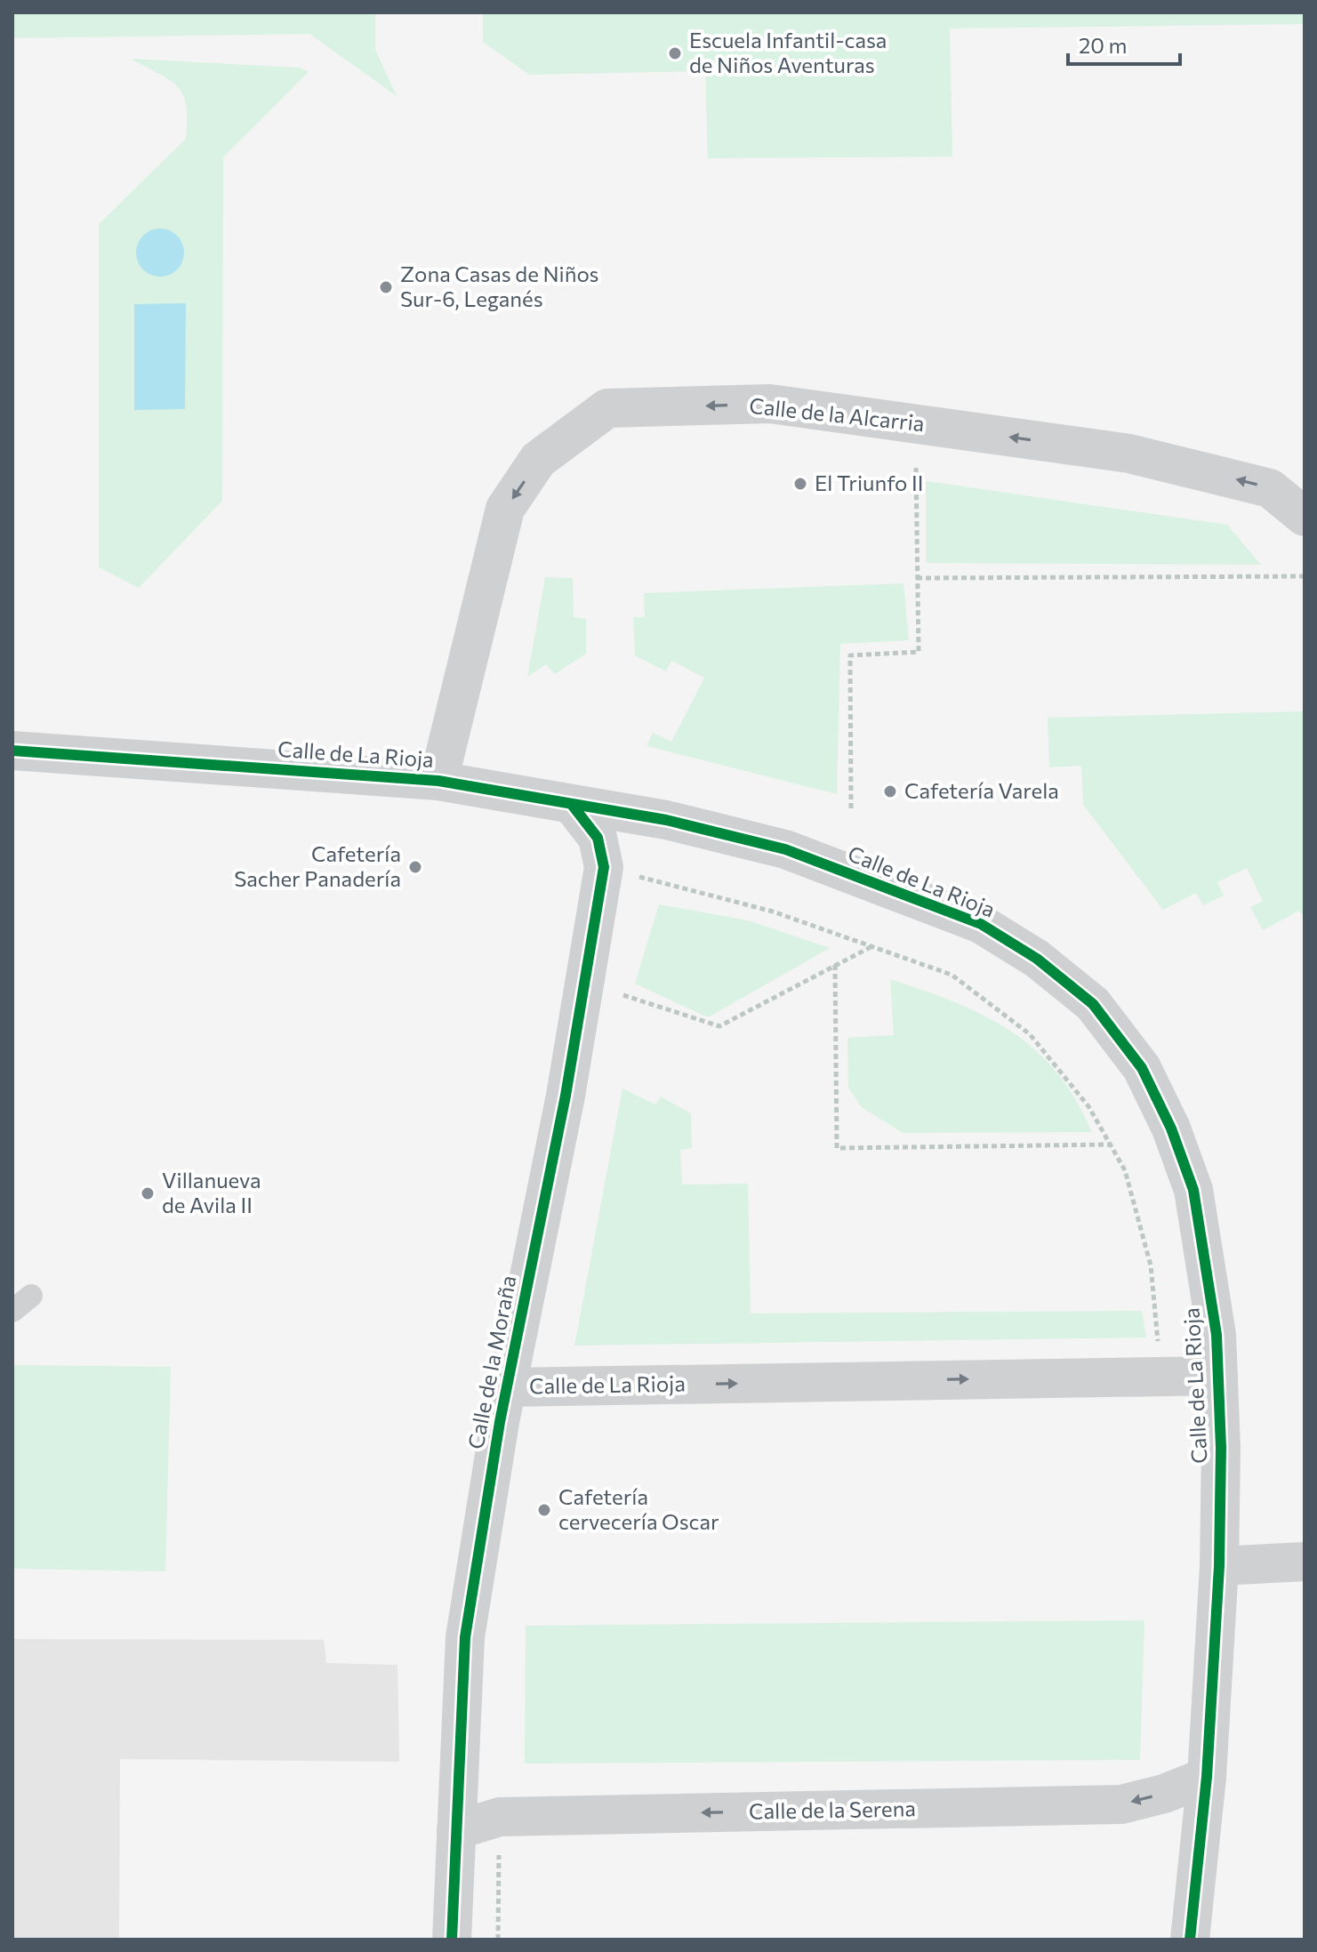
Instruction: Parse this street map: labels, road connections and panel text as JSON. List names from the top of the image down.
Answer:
{
  "streets": {
    "street": [
      "Calle de la Alcarria",
      "Calle de La Rioja",
      "Calle de la Moraña",
      "Calle de la Serena"
    ]
  },
  "crossings": [
    ["Calle de la Alcarria", "Calle de La Rioja"],
    ["Calle de La Rioja", "Calle de la Moraña"],
    ["Calle de La Rioja", "Calle de la Serena"],
    ["Calle de la Moraña", "Calle de la Serena"]
  ],
  "one_way": ["Calle de la Serena"],
  "places": [
    "Escuela Infantil-casa de Niños Aventuras",
    "Zona Casas de Niños Sur-6, Leganés",
    "El Triunfo II",
    "Cafetería Varela",
    "Cafetería Sacher Panadería",
    "Villanueva de Avila II",
    "Cafetería cervecería Oscar"
  ],
  "scale_bar": "20 m"
}
